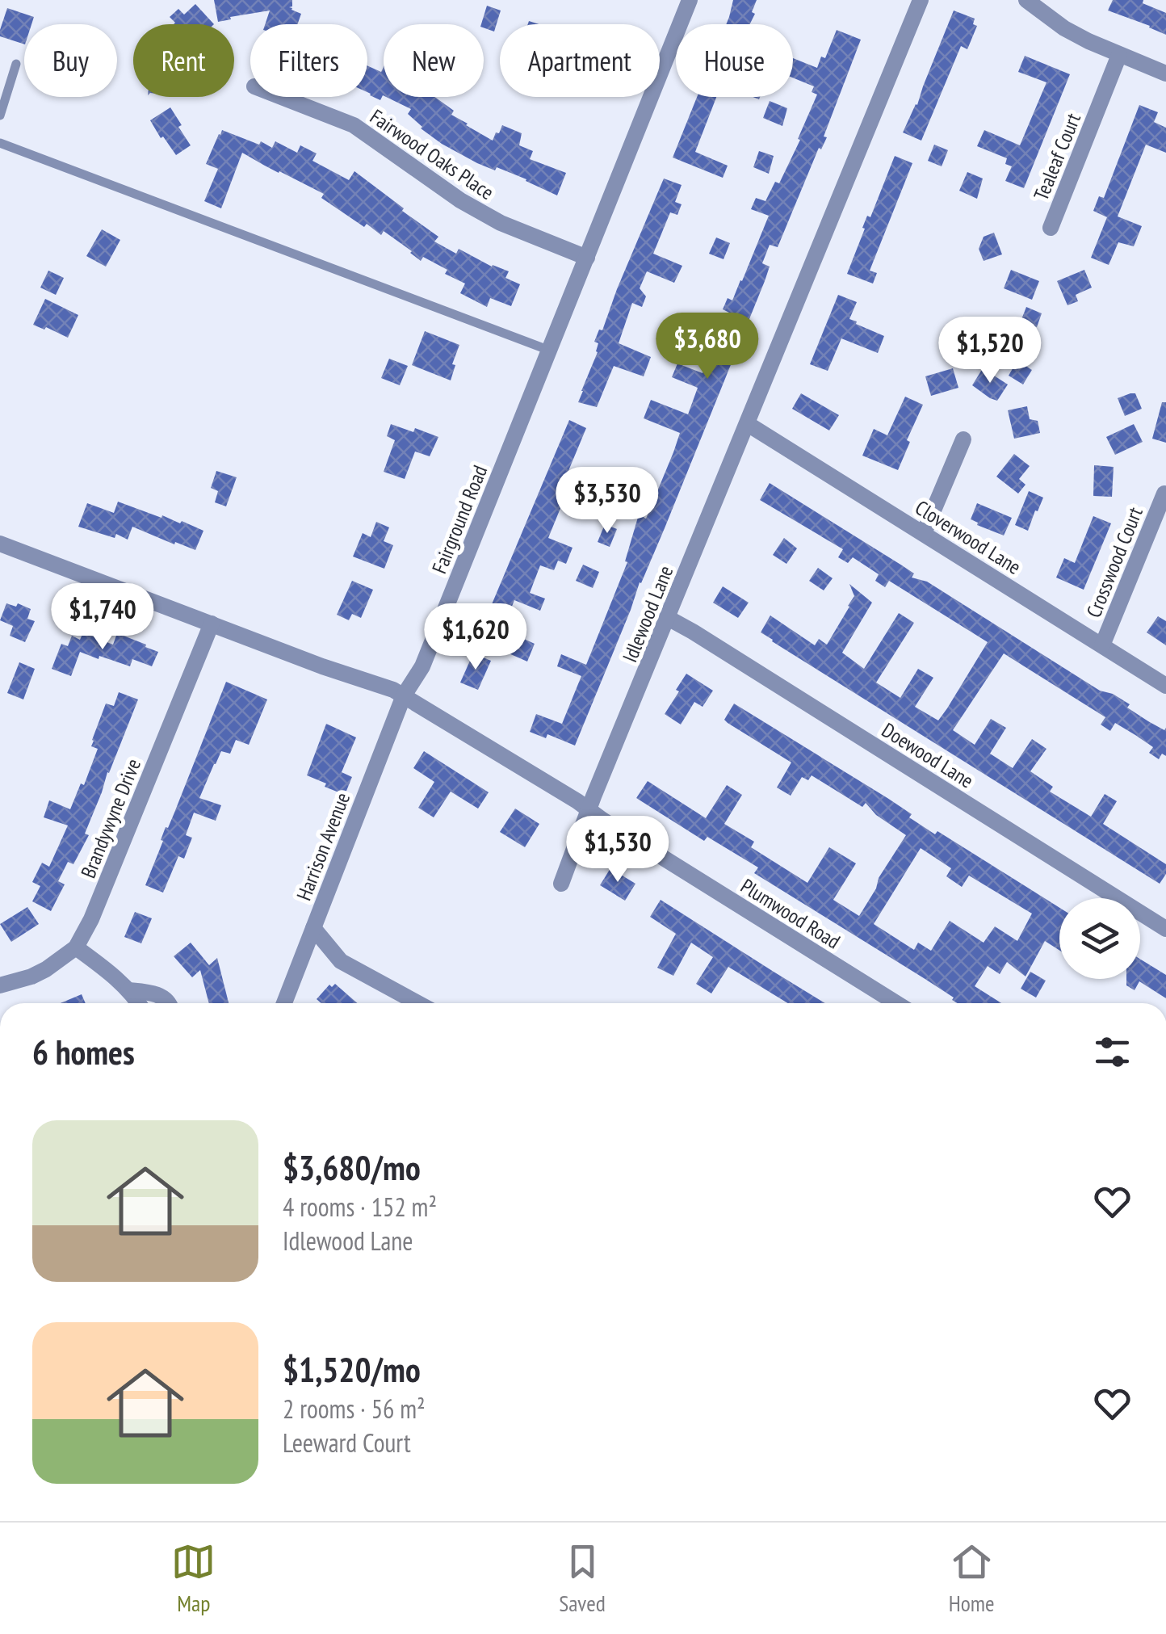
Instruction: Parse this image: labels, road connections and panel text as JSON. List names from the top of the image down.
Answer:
{
  "streets": {
    "street": [
      "Fairwood Oaks Place",
      "Tealeaf Court",
      "Fairground Road",
      "Cloverwood Lane",
      "Crosswood Court",
      "Idlewood Lane",
      "Doewood Lane",
      "Brandywyne Drive",
      "Harrison Avenue",
      "Plumwood Road"
    ]
  },
  "crossings": [
    ["Fairwood Oaks Place", "Fairground Road"],
    ["Fairground Road", "Harrison Avenue"],
    ["Fairground Road", "Plumwood Road"],
    ["Cloverwood Lane", "Crosswood Court"],
    ["Cloverwood Lane", "Idlewood Lane"],
    ["Idlewood Lane", "Doewood Lane"],
    ["Idlewood Lane", "Plumwood Road"],
    ["Harrison Avenue", "Plumwood Road"]
  ],
  "page": {
    "chip": [
      "Buy",
      "Rent",
      "Filters",
      "New",
      "Apartment",
      "House"
    ],
    "price": [
      "$3,680",
      "$1,520",
      "$3,530",
      "$1,740",
      "$1,620",
      "$1,530"
    ],
    "heading": "6 homes",
    "list": [
      {
        "name": "$3,680/mo",
        "note": "4 rooms · 152 m² · Idlewood Lane"
      },
      {
        "name": "$1,520/mo",
        "note": "2 rooms · 56 m² · Leeward Court"
      }
    ],
    "tabs": ["Map", "Saved", "Home"]
  }
}
